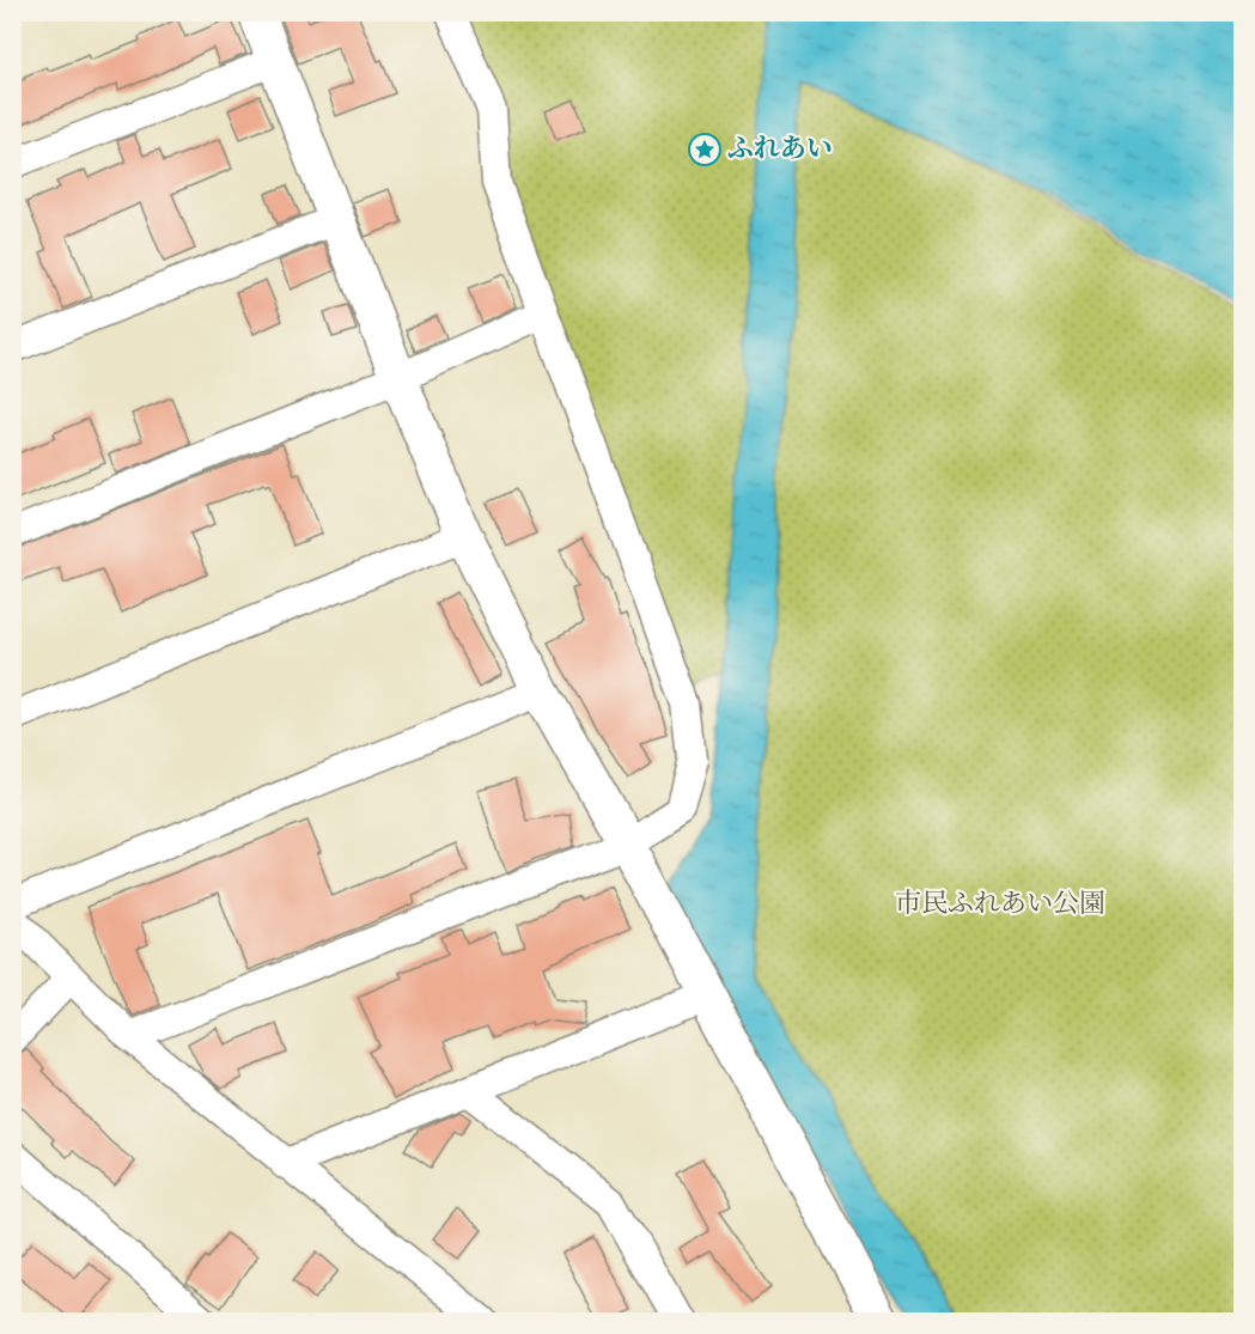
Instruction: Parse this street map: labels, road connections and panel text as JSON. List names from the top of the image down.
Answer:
{
  "parks": ["市民ふれあい公園"],
  "places": {
    "place": ["ふれあい"]
  }
}
